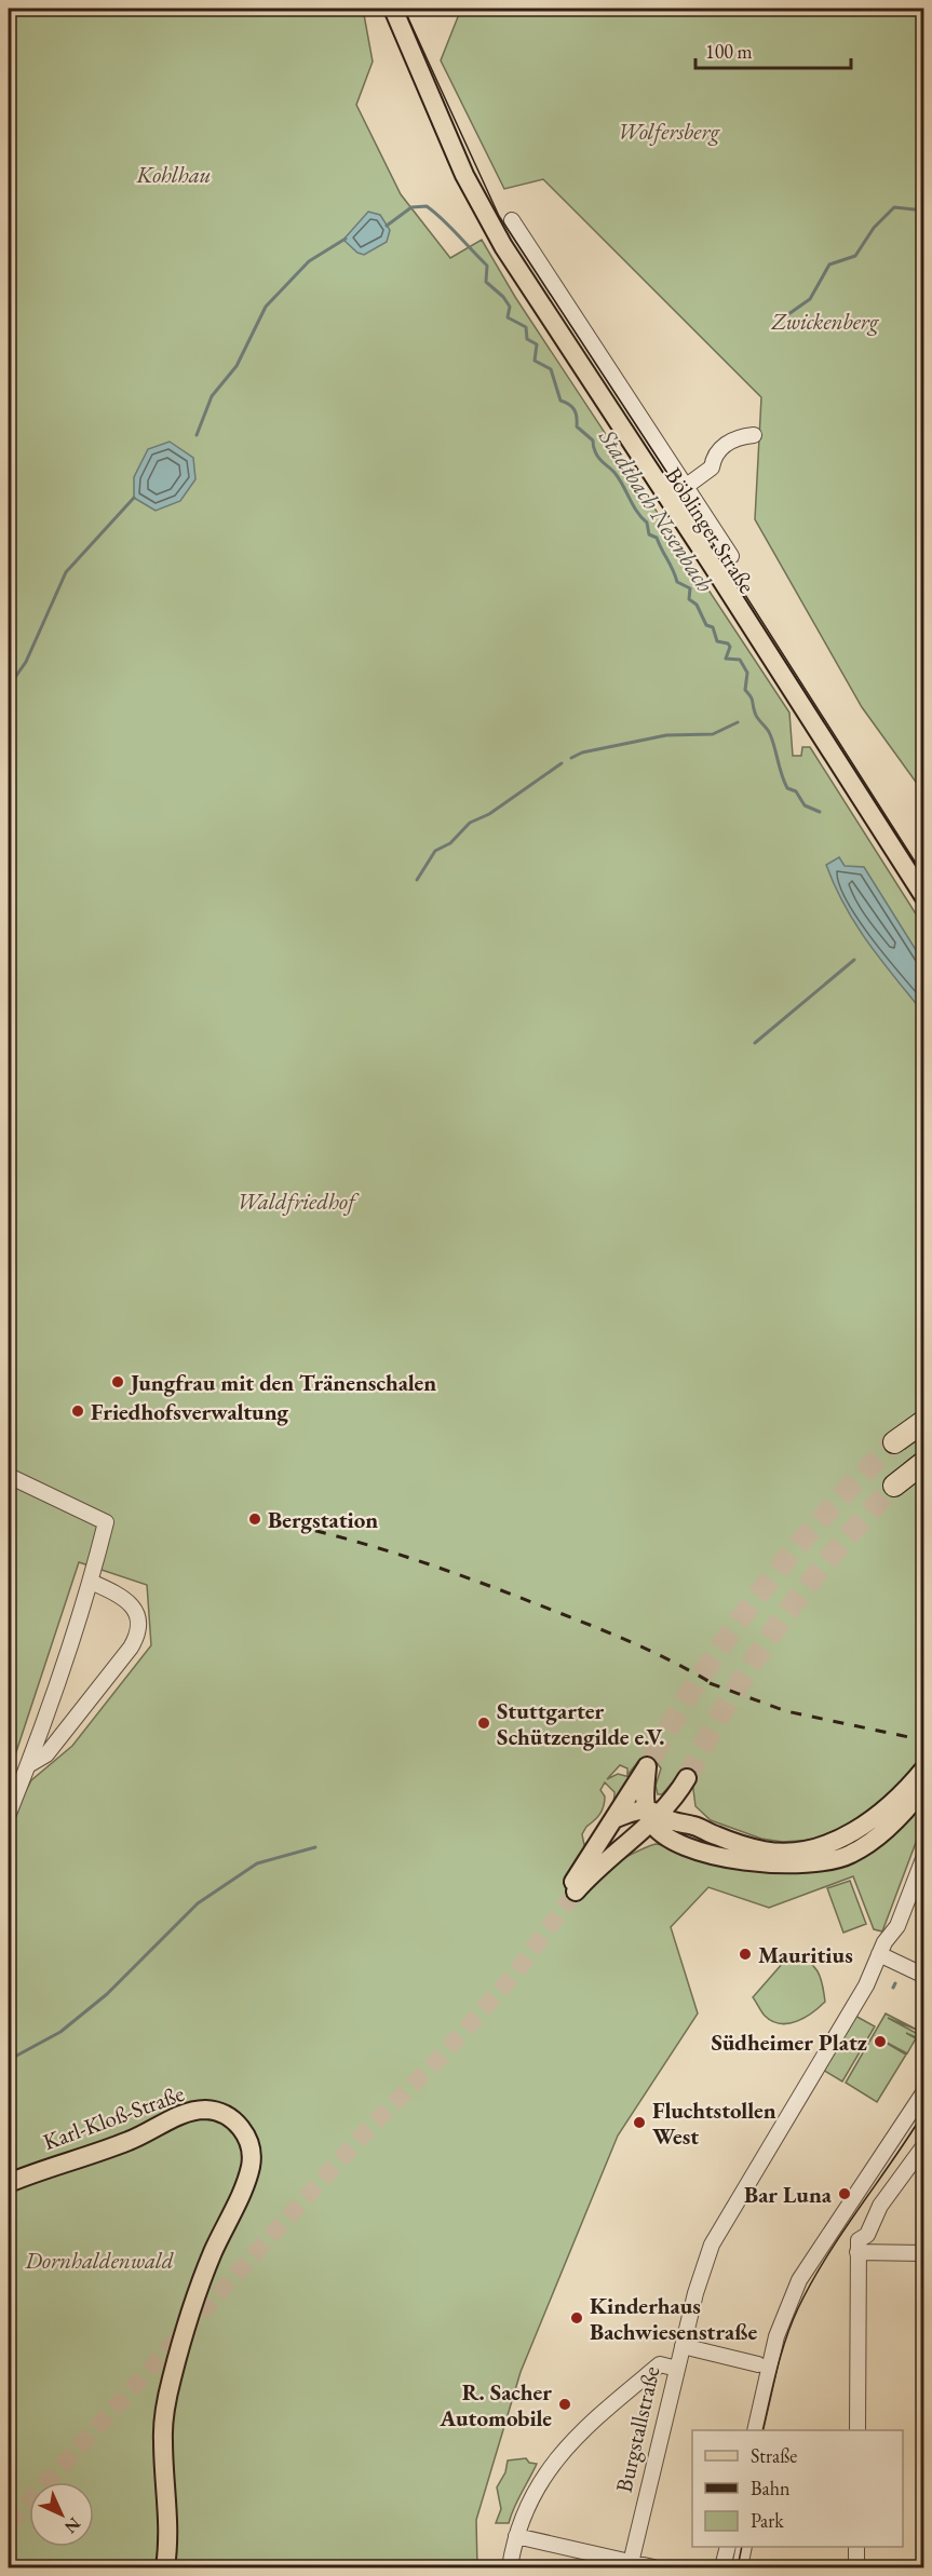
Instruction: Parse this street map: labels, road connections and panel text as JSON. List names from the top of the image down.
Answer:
{
  "streets": {
    "main road": ["Böblinger Straße", "Karl-Kloß-Straße"],
    "street": ["Burgstallstraße"]
  },
  "water": ["Stadtbach Nesenbach"],
  "parks": [
    "Wolfersberg",
    "Kohlhau",
    "Zwickenberg",
    "Waldfriedhof",
    "Dornhaldenwald"
  ],
  "places": [
    "Jungfrau mit den Tränenschalen",
    "Friedhofsverwaltung",
    "Bergstation",
    "Stuttgarter Schützengilde e.V.",
    "Mauritius",
    "Südheimer Platz",
    "Fluchtstollen West",
    "Bar Luna",
    "Kinderhaus Bachwiesenstraße",
    "R. Sacher Automobile"
  ],
  "legend": ["Straße", "Bahn", "Park"],
  "scale_bar": "100 m",
  "north": "bottom right"
}
